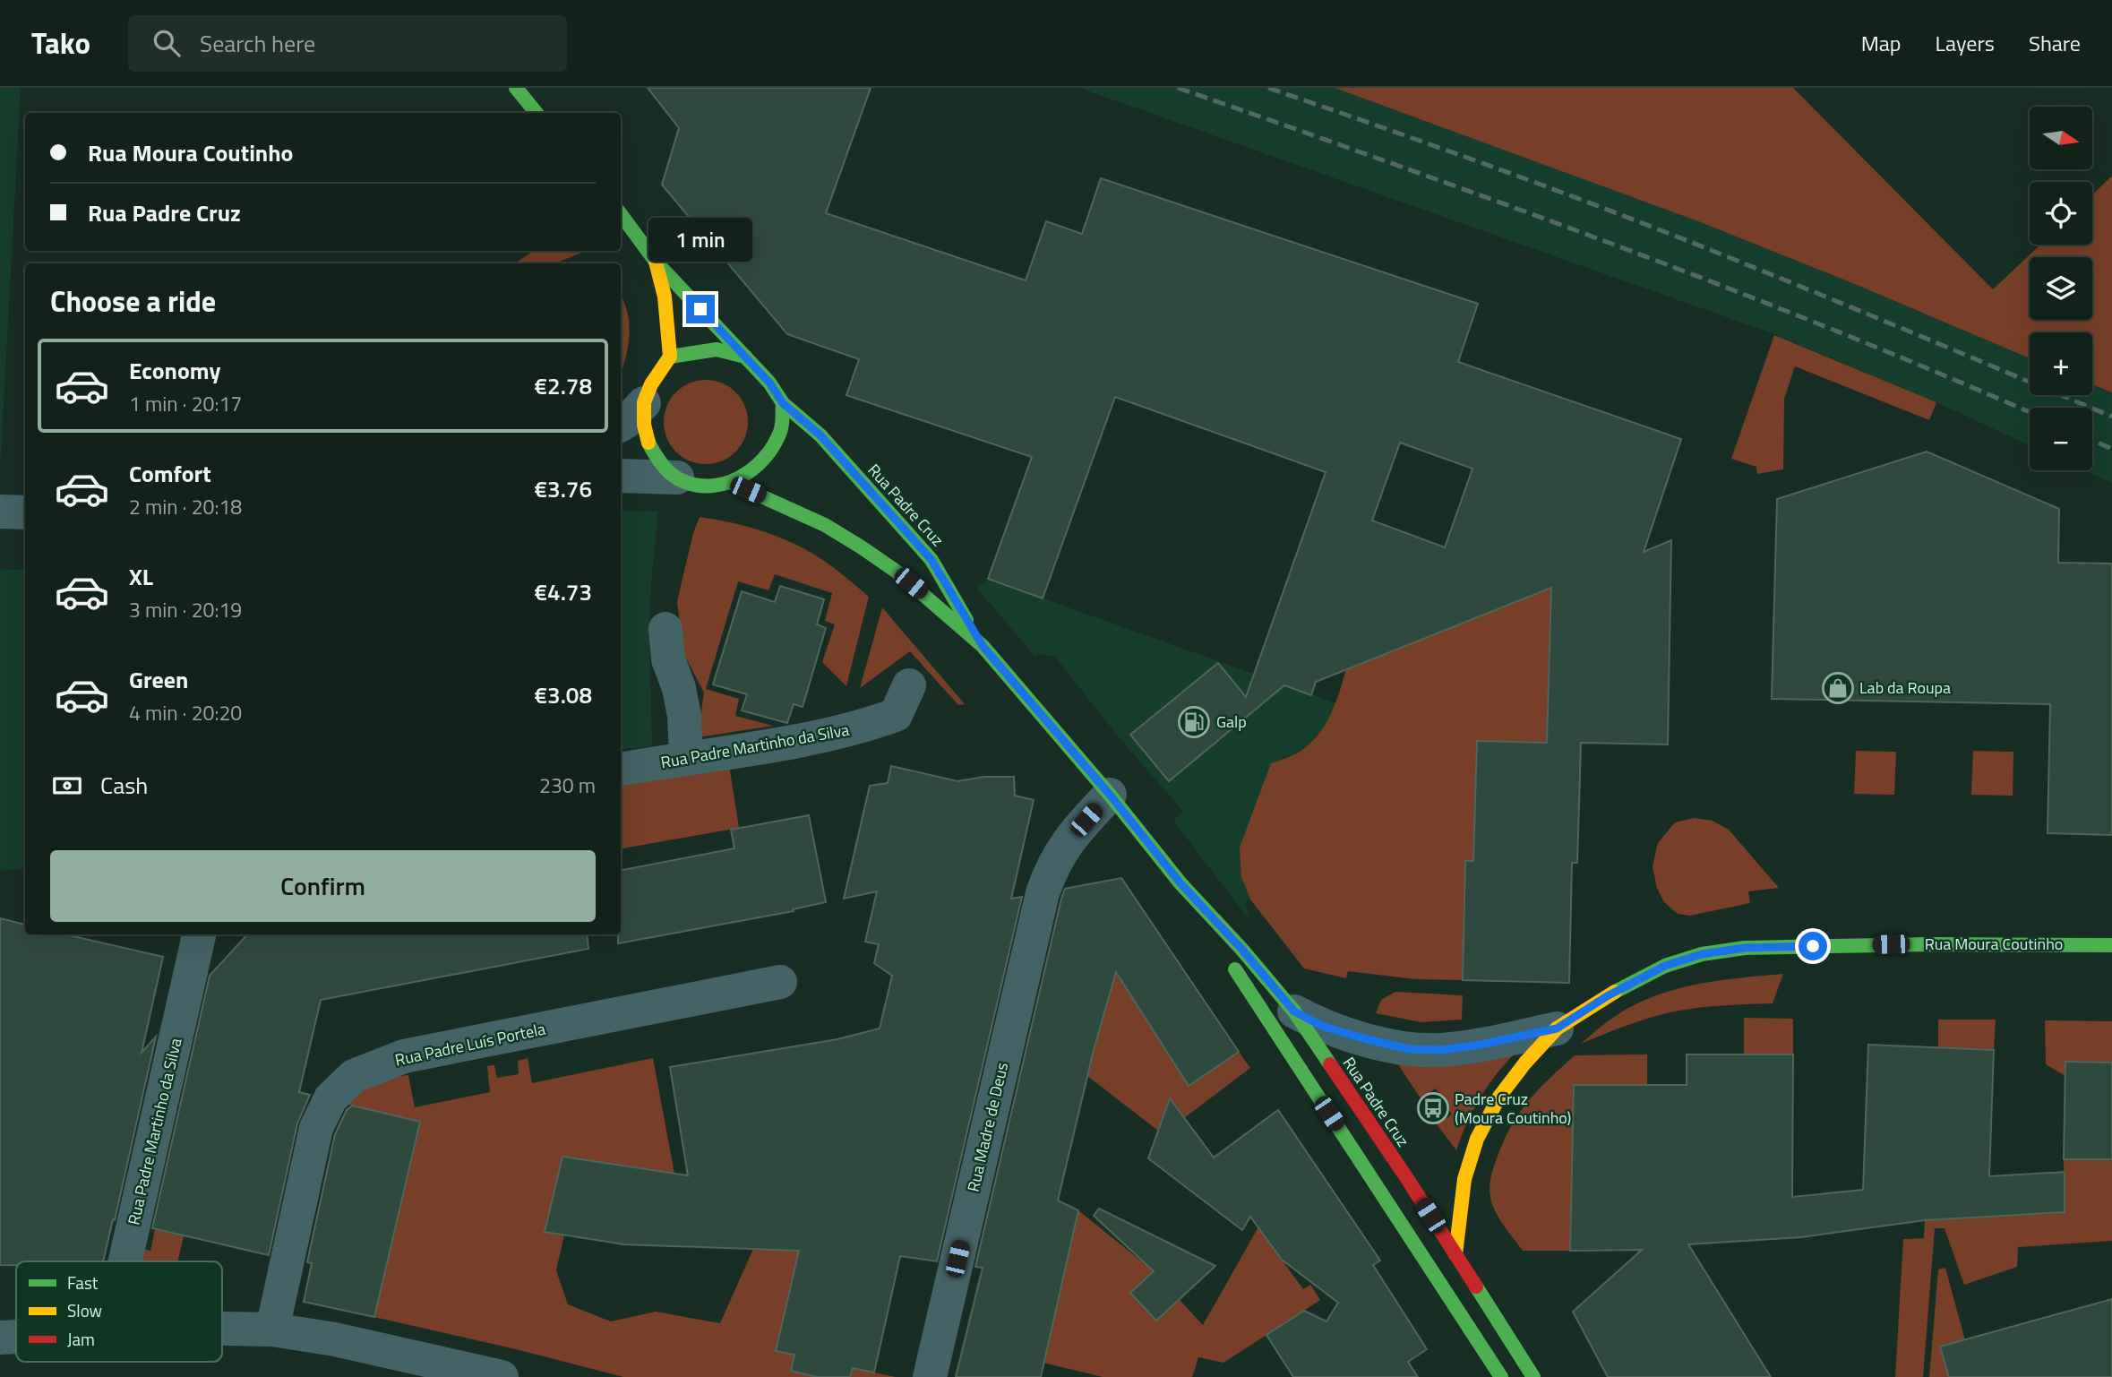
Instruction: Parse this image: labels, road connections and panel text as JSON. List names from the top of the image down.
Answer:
{
  "streets": {
    "street": [
      "Rua Padre Cruz",
      "Rua Padre Martinho da Silva",
      "Rua Moura Coutinho",
      "Rua Padre Luís Portela",
      "Rua Madre de Deus"
    ]
  },
  "crossings": [
    ["Rua Padre Cruz", "Rua Moura Coutinho"]
  ],
  "places": {
    "shop": ["Lab da Roupa"],
    "fuel station": ["Galp"],
    "bus stop": ["Padre Cruz (Moura Coutinho)"]
  },
  "legend": ["Fast", "Slow", "Jam"],
  "north": "right",
  "page": {
    "header": "Tako",
    "search": "Search here",
    "nav": ["Map", "Layers", "Share"],
    "map_buttons": ["+", "−"],
    "banner": ["Rua Moura Coutinho", "Rua Padre Cruz"],
    "bubble": "1 min",
    "heading": "Choose a ride",
    "list": [
      {
        "name": "Economy",
        "note": "1 min · 20:17",
        "value": "€2.78"
      },
      {
        "name": "Comfort",
        "note": "2 min · 20:18",
        "value": "€3.76"
      },
      {
        "name": "XL",
        "note": "3 min · 20:19",
        "value": "€4.73"
      },
      {
        "name": "Green",
        "note": "4 min · 20:20",
        "value": "€3.08"
      }
    ],
    "pay": ["Cash", "230 m"],
    "buttons": "Confirm"
  }
}
